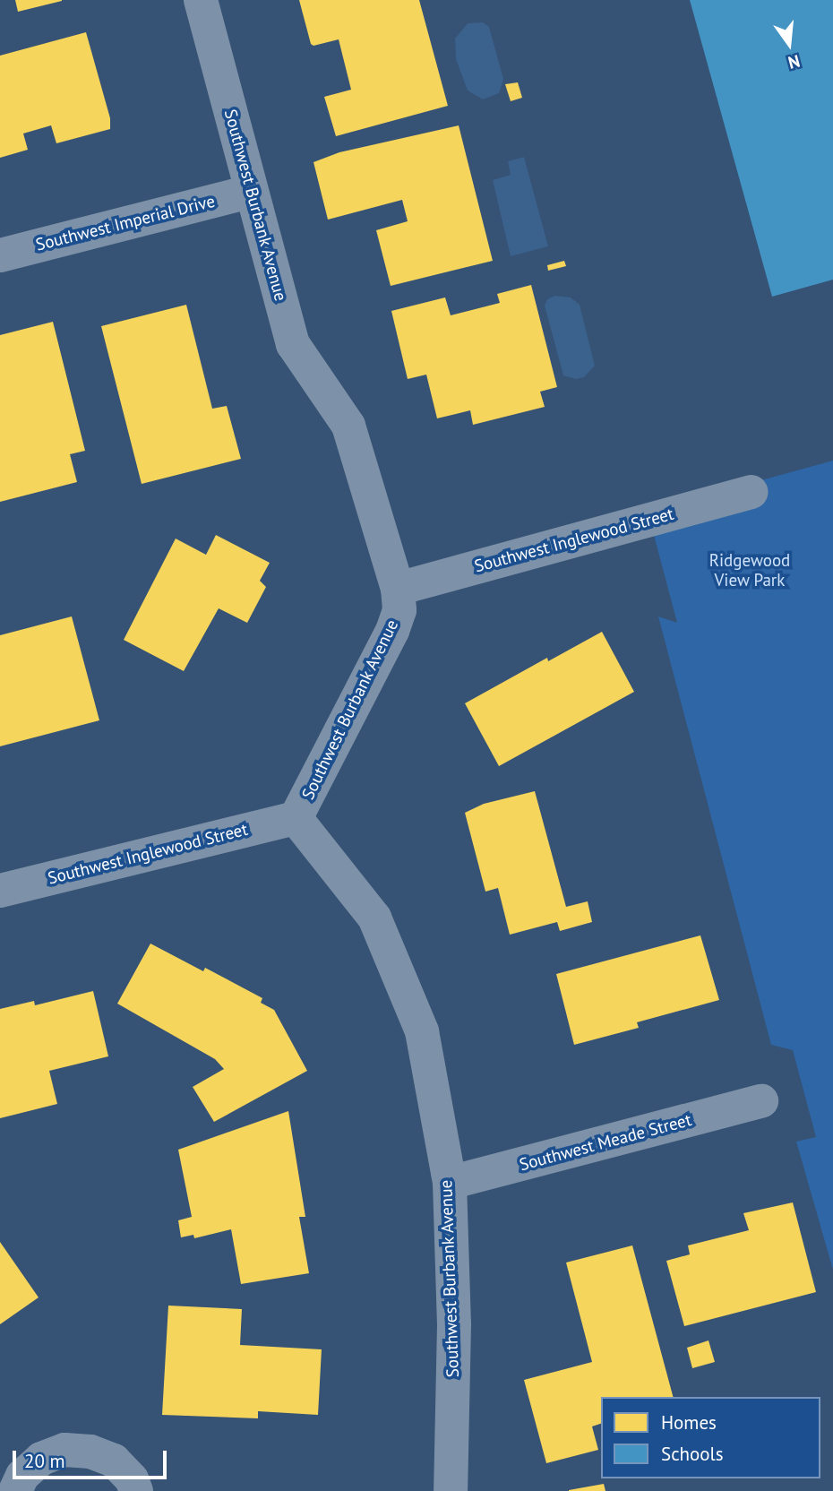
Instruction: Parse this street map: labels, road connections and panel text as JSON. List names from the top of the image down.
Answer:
{
  "streets": {
    "street": [
      "Southwest Burbank Avenue",
      "Southwest Imperial Drive",
      "Southwest Inglewood Street",
      "Southwest Meade Street"
    ]
  },
  "crossings": [
    ["Southwest Burbank Avenue", "Southwest Imperial Drive"],
    ["Southwest Burbank Avenue", "Southwest Inglewood Street"],
    ["Southwest Burbank Avenue", "Southwest Meade Street"]
  ],
  "parks": ["Ridgewood View Park"],
  "legend": ["Homes", "Schools"],
  "scale_bar": "20 m",
  "north": "bottom"
}
